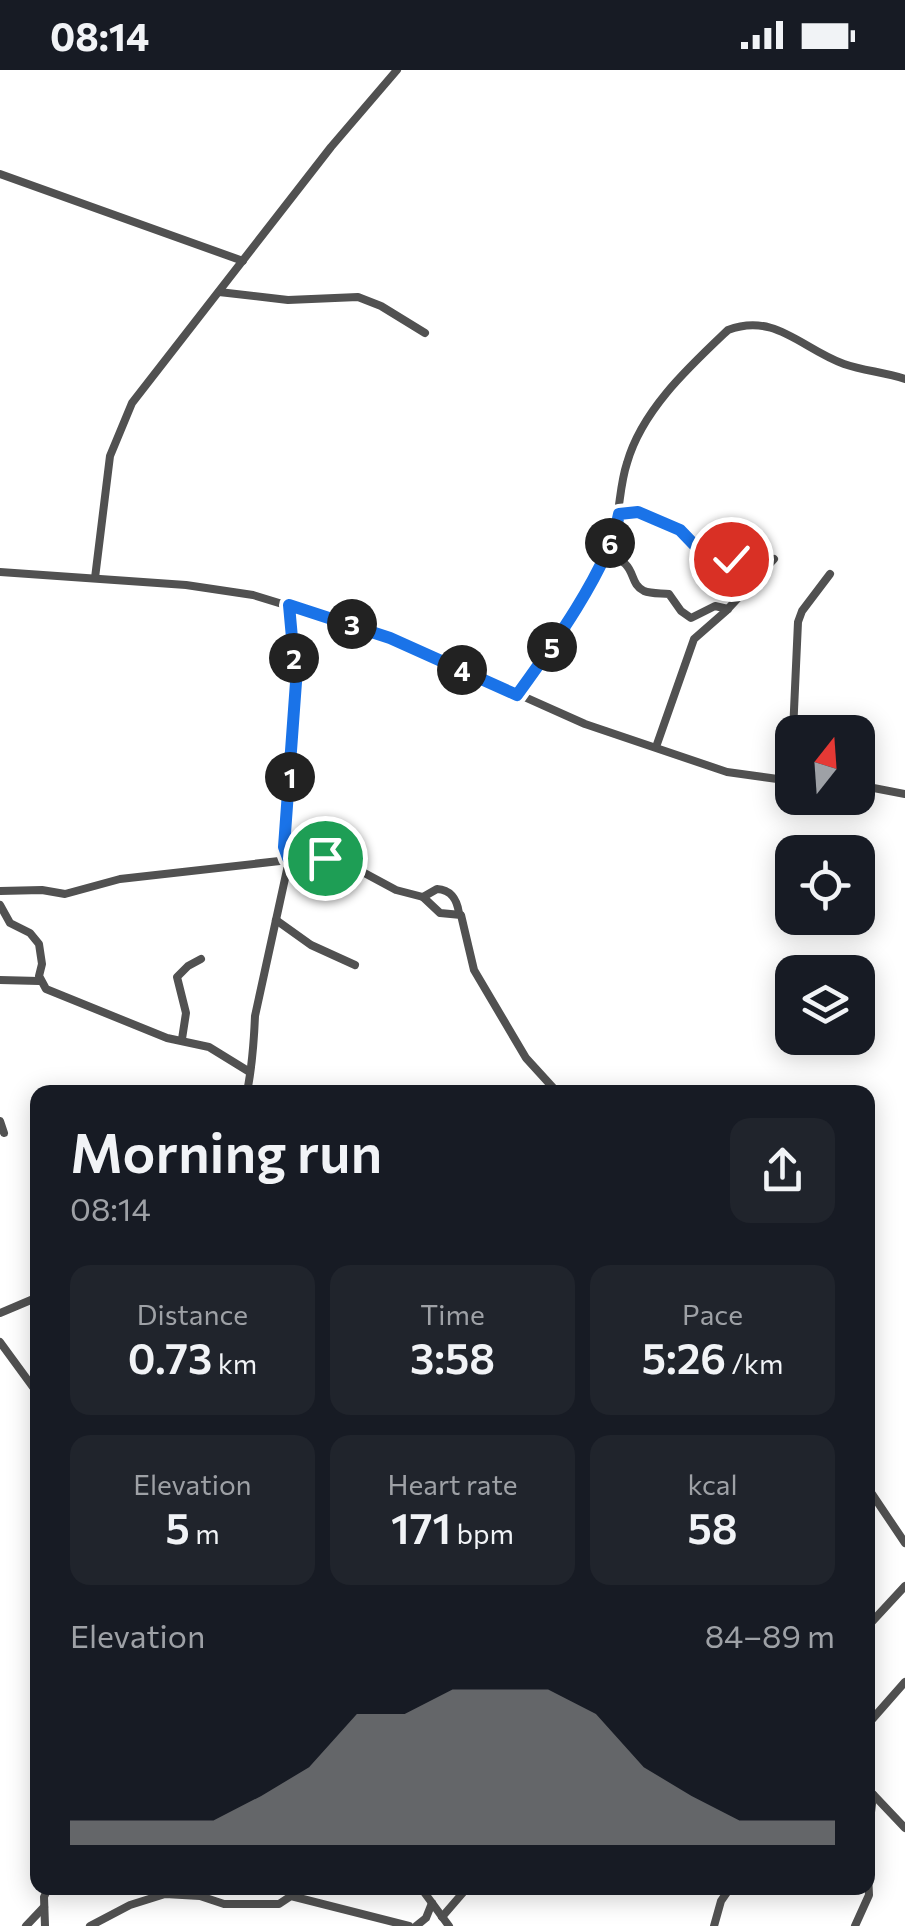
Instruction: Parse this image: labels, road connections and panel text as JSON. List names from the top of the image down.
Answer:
{
  "north": "top",
  "page": {
    "status": "08:14",
    "pins": [
      "6",
      "3",
      "5",
      "2",
      "4",
      "1"
    ],
    "heading": ["Morning run", "08:14"],
    "stats": [
      ["Distance", "0.73 km"],
      ["Time", "3:58"],
      ["Pace", "5:26 /km"],
      ["Elevation", "5 m"],
      ["Heart rate", "171 bpm"],
      ["kcal", "58"]
    ],
    "chart": ["Elevation", "84–89 m"]
  }
}
